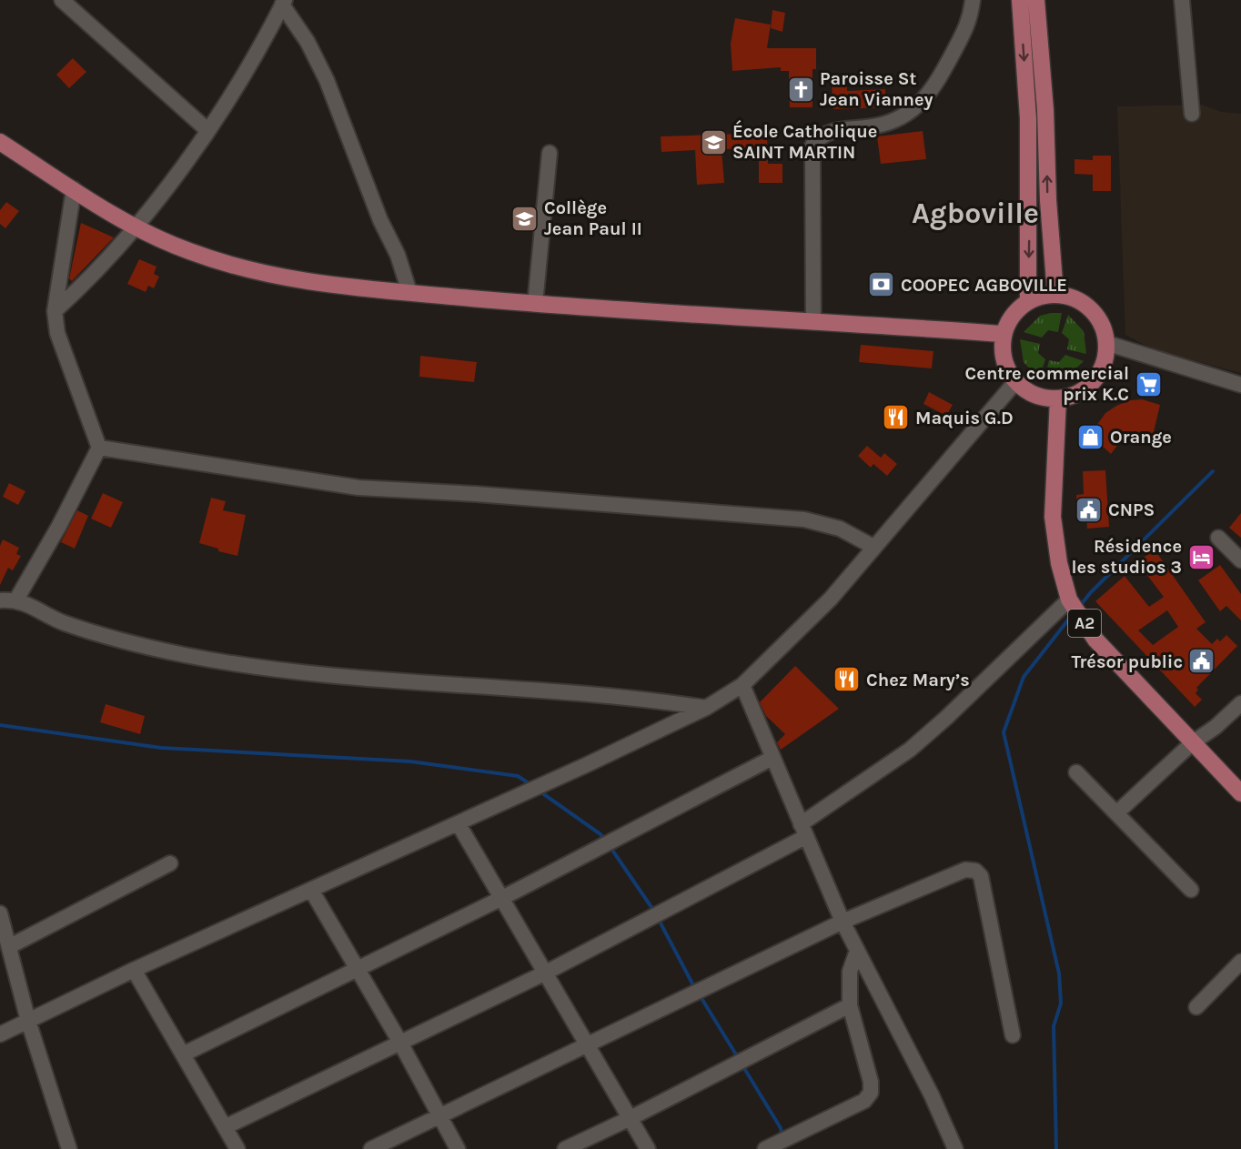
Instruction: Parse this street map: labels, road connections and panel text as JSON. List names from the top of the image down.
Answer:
{
  "streets": {
    "main road": ["A2"]
  },
  "districts": ["Agboville"],
  "places": {
    "church": ["Paroisse St Jean Vianney"],
    "school or university": ["École Catholique SAINT MARTIN", "Collège Jean Paul II"],
    "bank": ["COOPEC AGBOVILLE"],
    "supermarket": ["Centre commercial prix K.C"],
    "restaurant": ["Maquis G.D", "Chez Mary’s"],
    "shop": ["Orange"],
    "public building": ["CNPS", "Trésor public"],
    "hotel": ["Résidence les studios 3"]
  }
}
